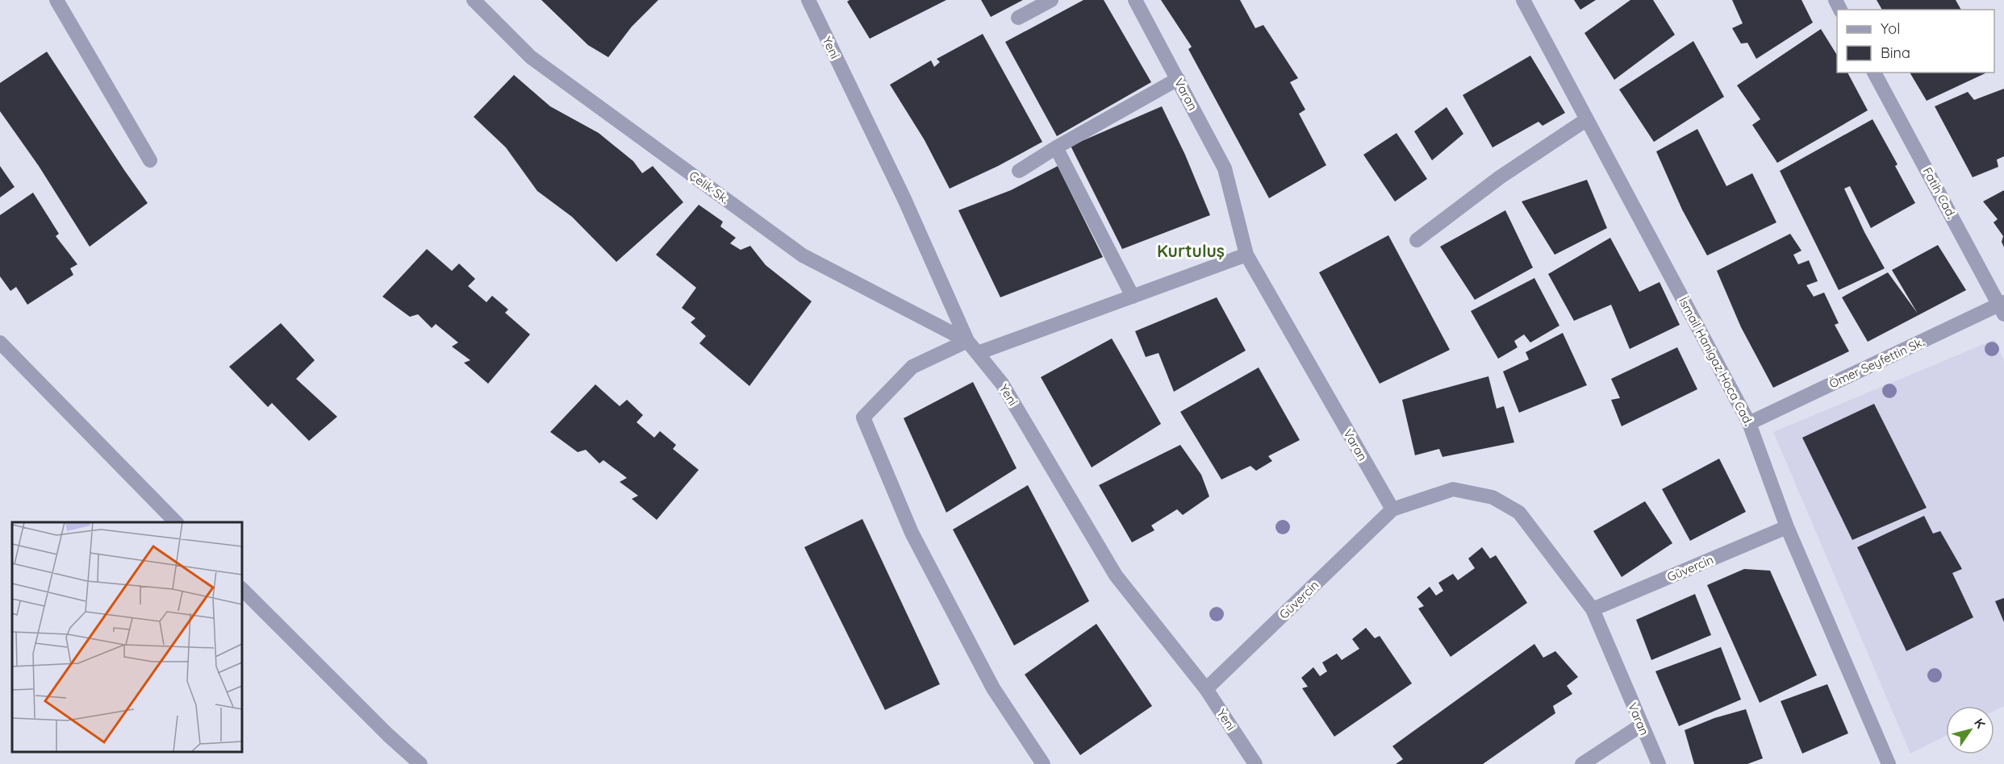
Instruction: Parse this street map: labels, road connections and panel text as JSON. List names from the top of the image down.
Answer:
{
  "streets": {
    "street": [
      "Yeni",
      "Varan",
      "Çelik Sk.",
      "Fatih Cad.",
      "İsmail Hanigaz Hoca Cad.",
      "Ömer Seyfettin Sk.",
      "Güvercin"
    ]
  },
  "crossings": [
    ["Yeni", "Çelik Sk."],
    ["Yeni", "Güvercin"],
    ["Varan", "Güvercin"],
    ["Fatih Cad.", "Ömer Seyfettin Sk."],
    ["İsmail Hanigaz Hoca Cad.", "Ömer Seyfettin Sk."],
    ["İsmail Hanigaz Hoca Cad.", "Güvercin"]
  ],
  "districts": ["Kurtuluş"],
  "legend": ["Yol", "Bina"],
  "north": "top right"
}
